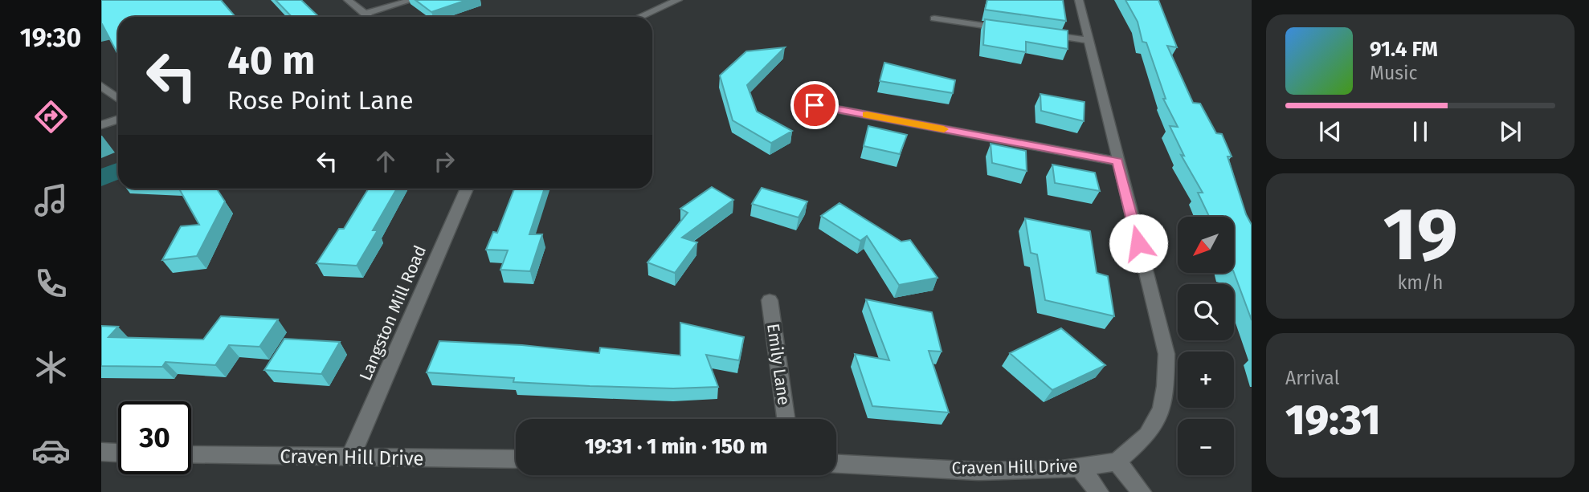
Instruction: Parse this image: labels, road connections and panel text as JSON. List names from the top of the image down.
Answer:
{
  "streets": {
    "street": ["Langston Mill Road", "Emily Lane", "Craven Hill Drive"]
  },
  "crossings": [
    ["Langston Mill Road", "Craven Hill Drive"]
  ],
  "north": "bottom left",
  "page": {
    "tabs": "19:30",
    "turn": ["40 m", "Rose Point Lane"],
    "song": ["91.4 FM", "Music"],
    "tile": [
      ["19", "km/h"],
      ["Arrival", "19:31"]
    ],
    "map_buttons": ["+", "−"],
    "limit": "30",
    "trip": "19:31 · 1 min · 150 m"
  }
}
